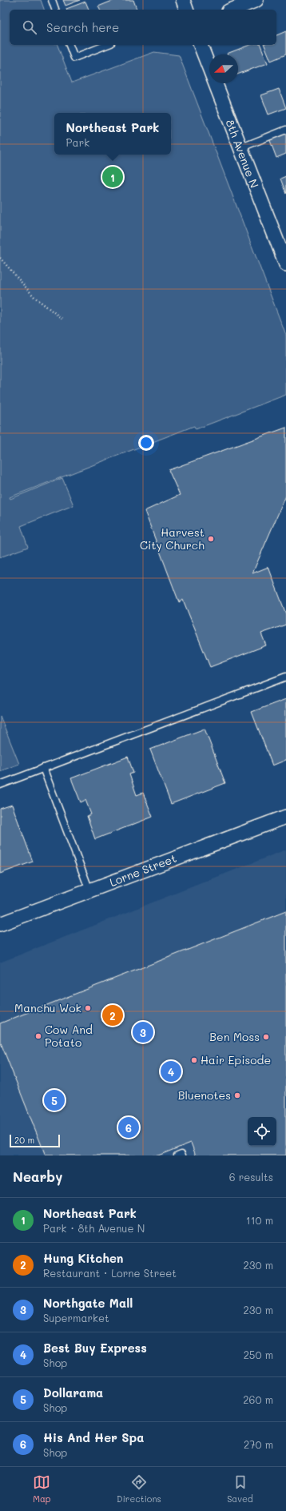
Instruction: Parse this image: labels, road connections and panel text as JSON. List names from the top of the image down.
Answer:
{
  "streets": {
    "street": ["8th Avenue N", "Lorne Street"]
  },
  "places": [
    "Harvest City Church",
    "Manchu Wok",
    "Cow And Potato",
    "Ben Moss",
    "Hair Episode",
    "Bluenotes"
  ],
  "scale_bar": "20 m",
  "north": "left",
  "page": {
    "search": "Search here",
    "popup": ["Northeast Park", "Park"],
    "pins": [
      "1",
      "2",
      "3",
      "4",
      "5",
      "6"
    ],
    "scale": "20 m",
    "heading": ["Nearby", "6 results"],
    "list": [
      {
        "mark": "1",
        "name": "Northeast Park",
        "note": "Park · 8th Avenue N",
        "value": "110 m"
      },
      {
        "mark": "2",
        "name": "Hung Kitchen",
        "note": "Restaurant · Lorne Street",
        "value": "230 m"
      },
      {
        "mark": "3",
        "name": "Northgate Mall",
        "note": "Supermarket",
        "value": "230 m"
      },
      {
        "mark": "4",
        "name": "Best Buy Express",
        "note": "Shop",
        "value": "250 m"
      },
      {
        "mark": "5",
        "name": "Dollarama",
        "note": "Shop",
        "value": "260 m"
      },
      {
        "mark": "6",
        "name": "His And Her Spa",
        "note": "Shop",
        "value": "270 m"
      }
    ],
    "nav": ["Map", "Directions", "Saved"]
  }
}
